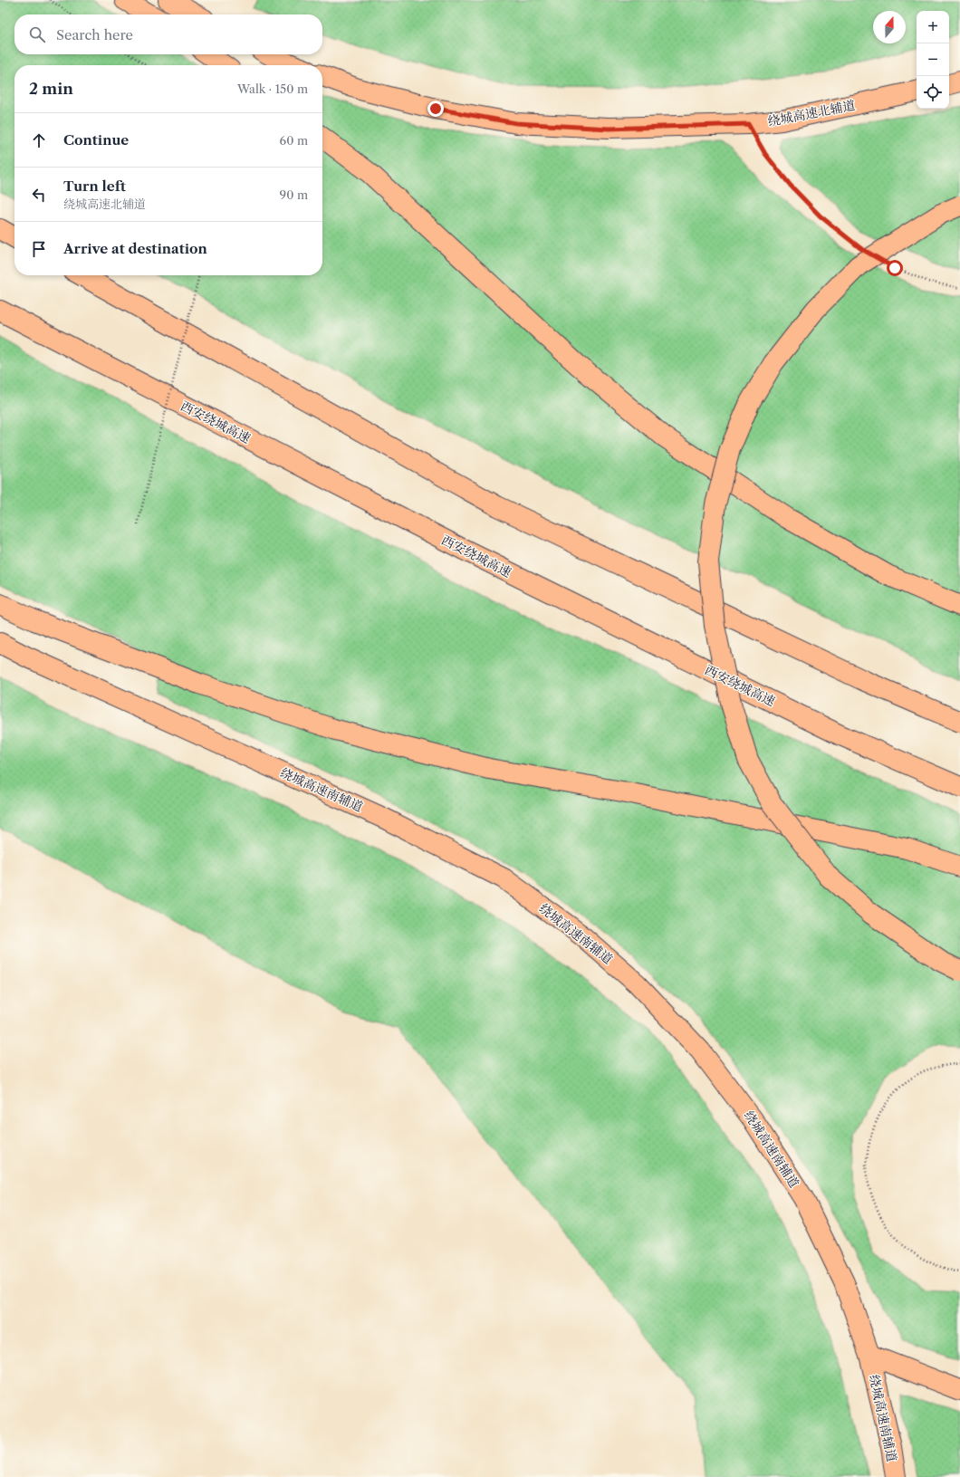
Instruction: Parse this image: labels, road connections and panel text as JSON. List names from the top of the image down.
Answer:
{
  "streets": {
    "main road": ["绕城高速北辅道", "西安绕城高速", "绕城高速南辅道"]
  },
  "north": "top",
  "page": {
    "map_buttons": ["+", "−"],
    "search": "Search here",
    "heading": ["2 min", "Walk · 150 m"],
    "list": [
      ["Continue", "60 m"],
      ["Turn left", "绕城高速北辅道", "90 m"],
      "Arrive at destination"
    ]
  }
}
